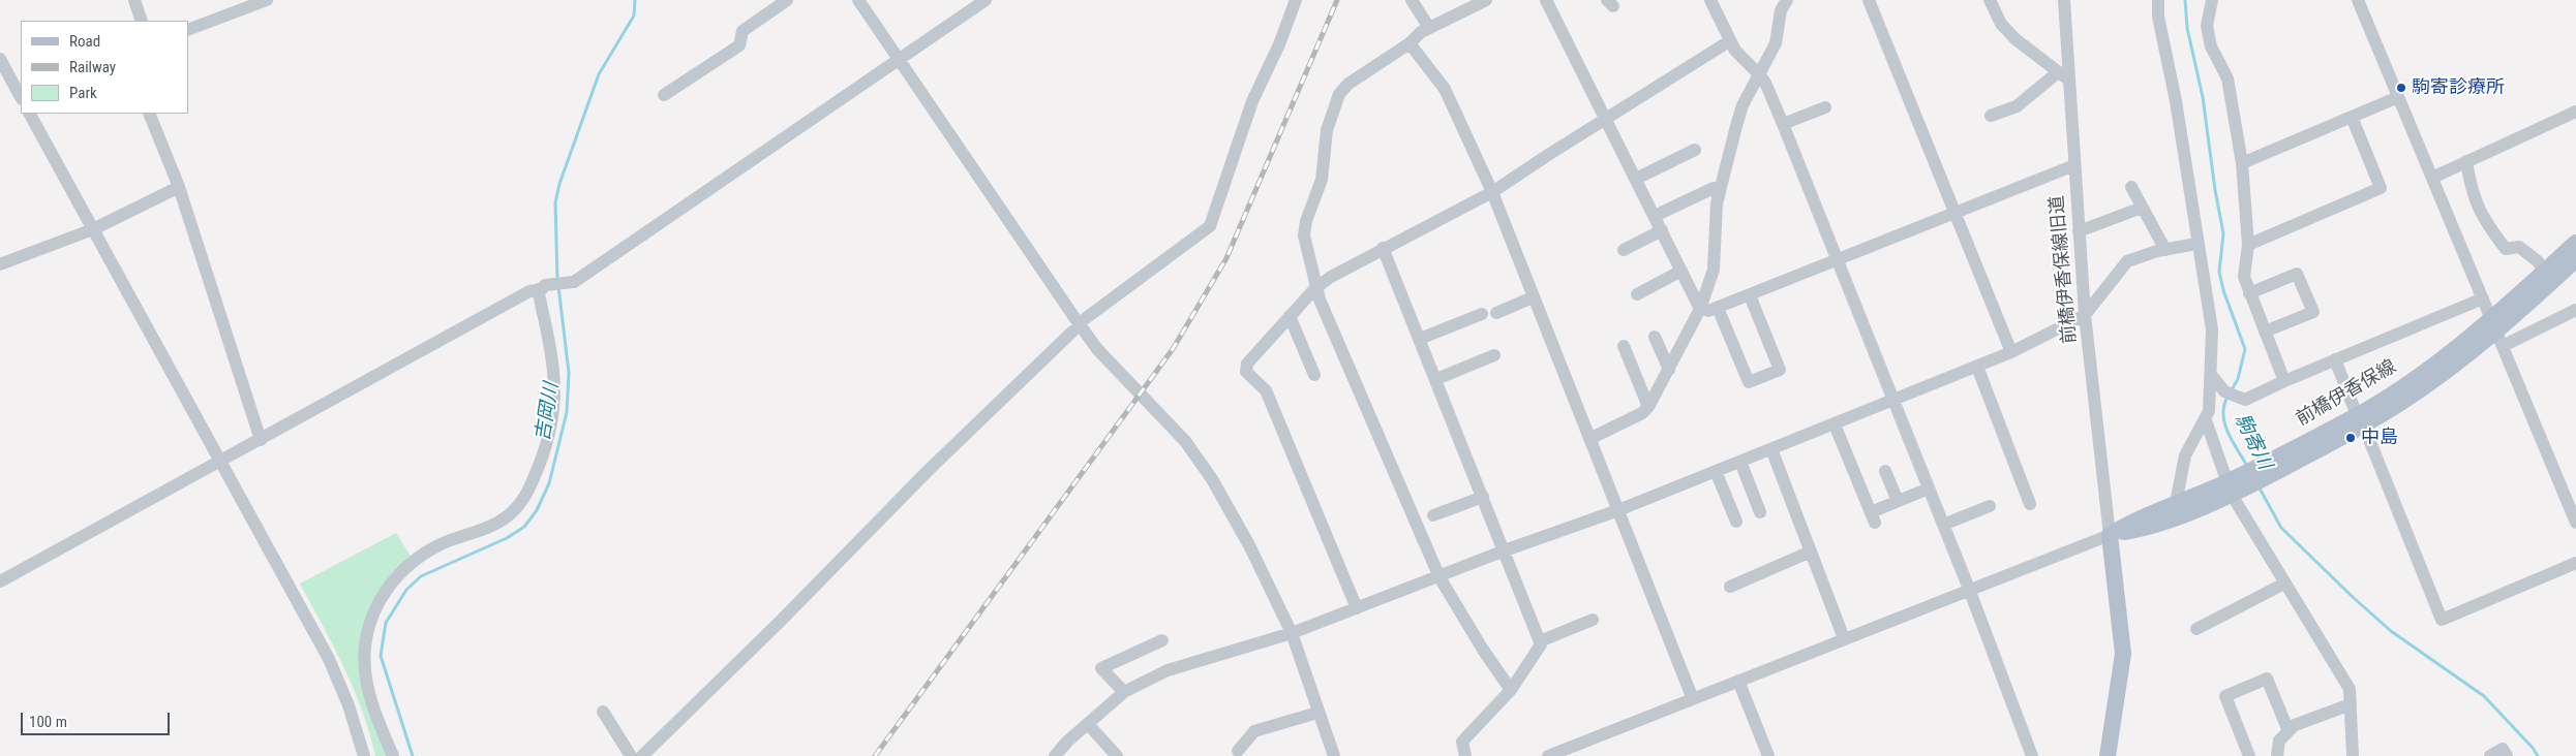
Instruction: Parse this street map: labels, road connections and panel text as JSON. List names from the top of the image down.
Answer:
{
  "streets": {
    "main road": ["前橋伊香保線"],
    "street": ["前橋伊香保線旧道"]
  },
  "crossings": [
    ["前橋伊香保線旧道", "前橋伊香保線"]
  ],
  "water": ["吉岡川", "駒寄川"],
  "places": ["駒寄診療所", "中島"],
  "legend": ["Road", "Railway", "Park"],
  "scale_bar": "100 m"
}
